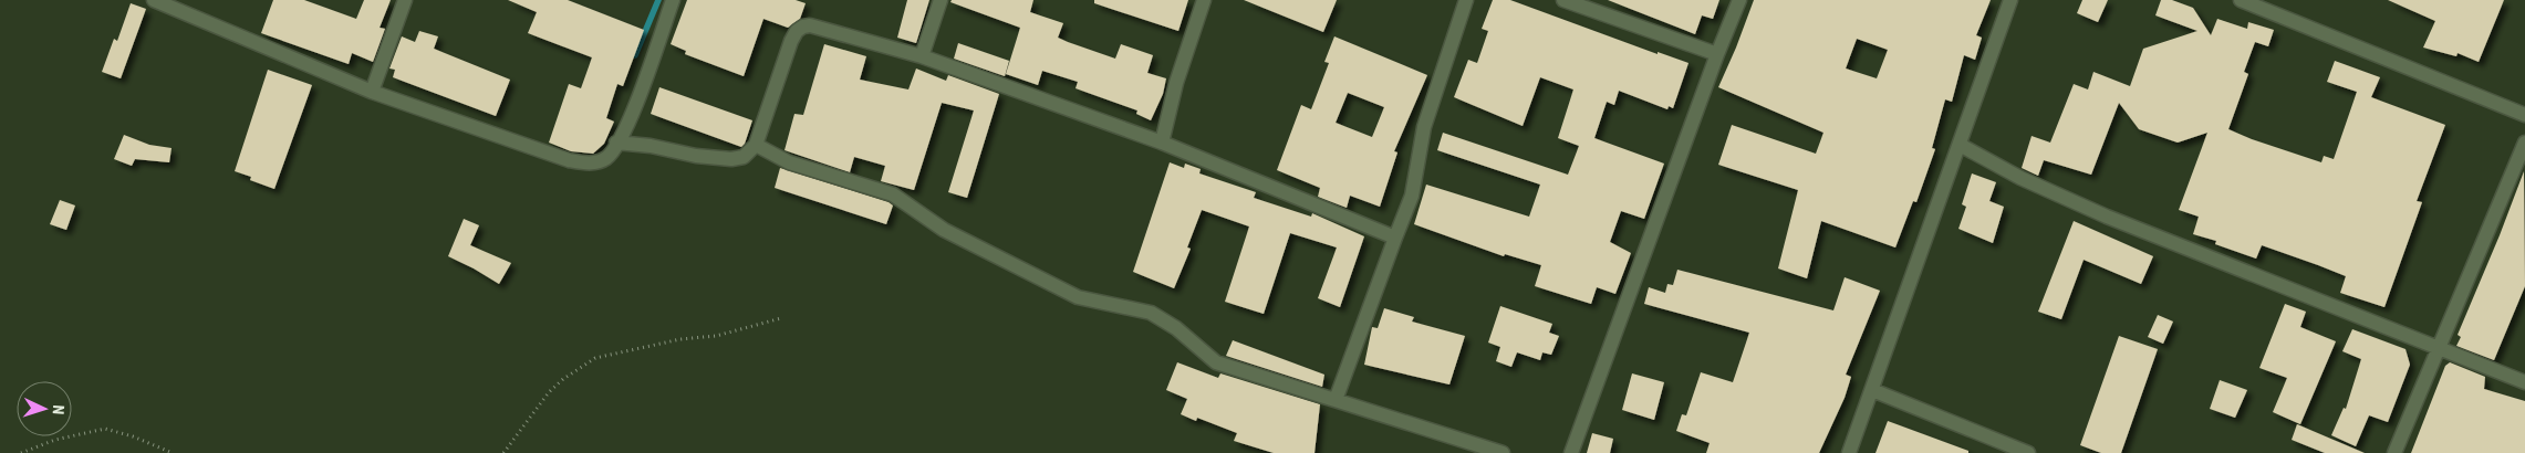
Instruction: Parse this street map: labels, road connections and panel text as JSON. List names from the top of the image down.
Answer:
{
  "north": "right"
}
